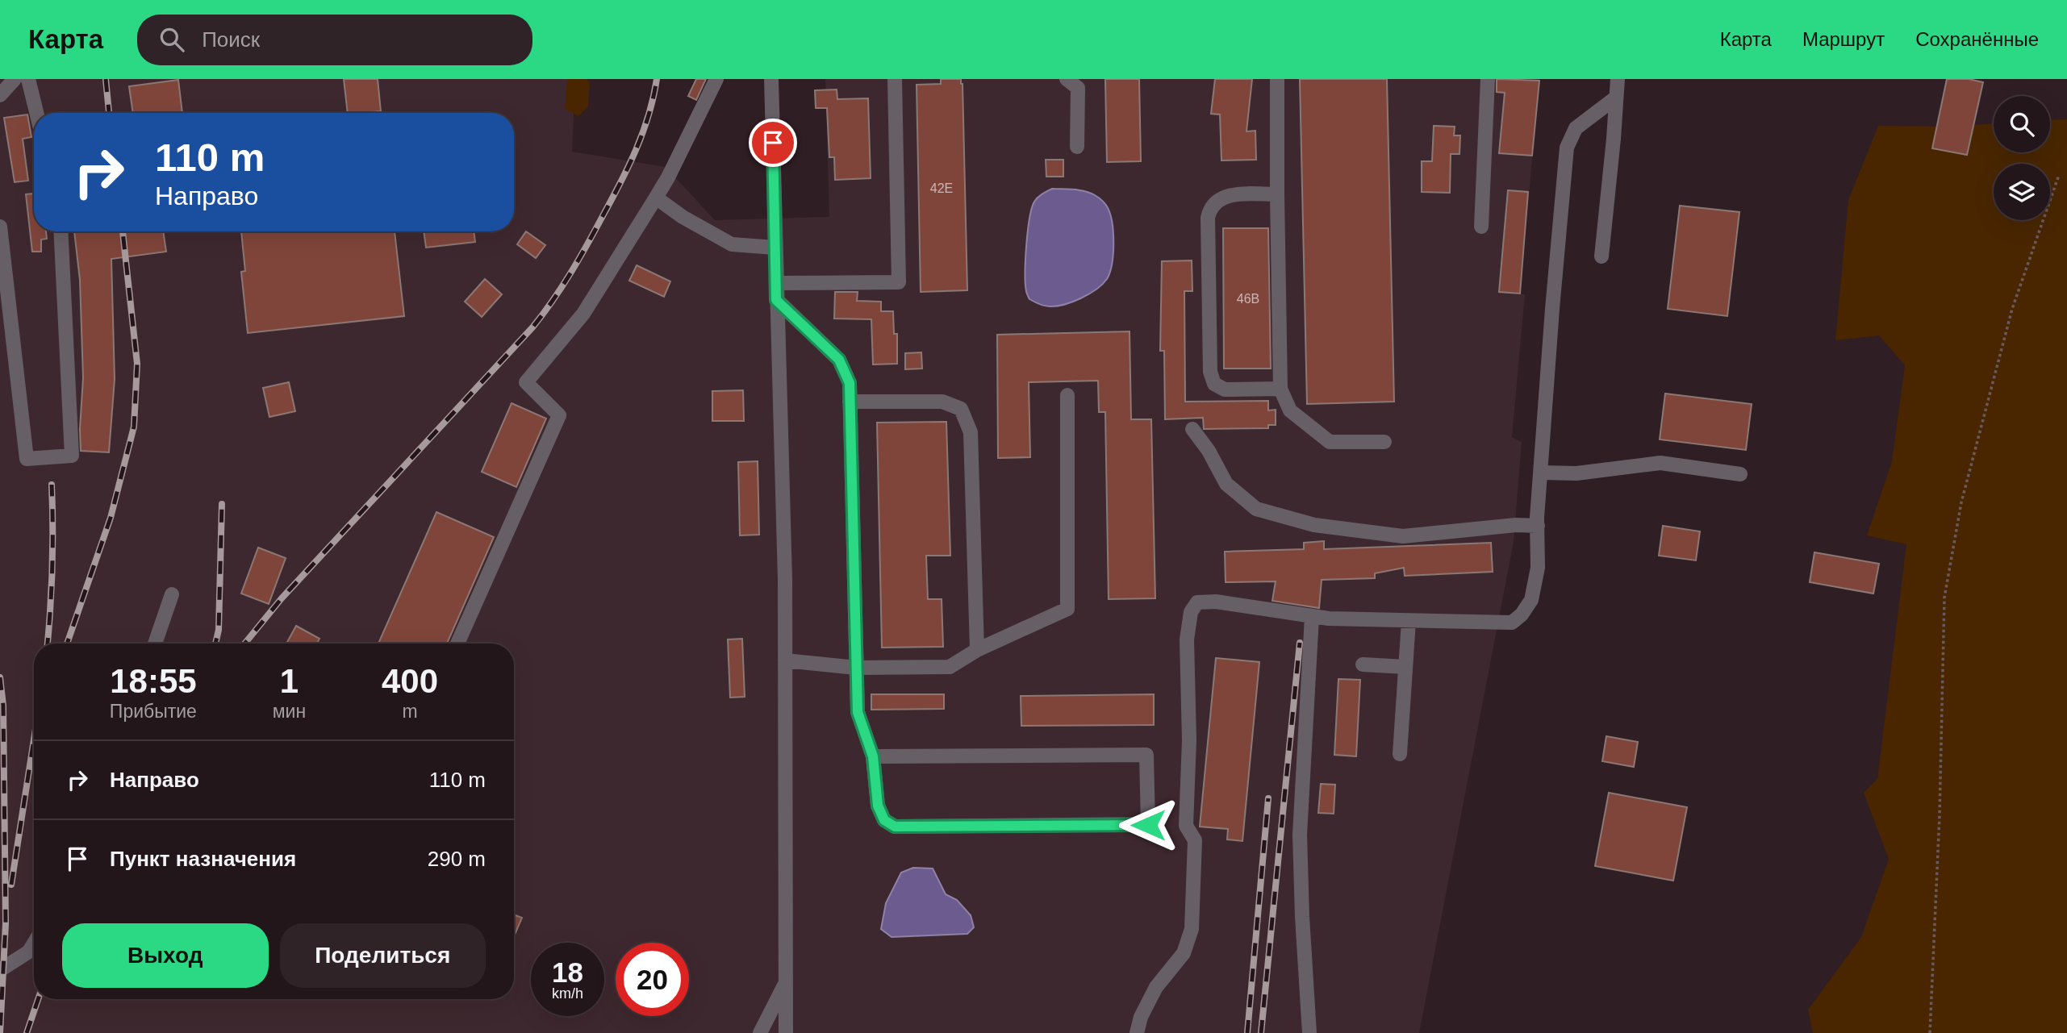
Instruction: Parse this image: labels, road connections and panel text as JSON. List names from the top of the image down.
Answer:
{
  "house_numbers": ["42Е", "46В"],
  "page": {
    "header": "Карта",
    "search": "Поиск",
    "nav": ["Карта", "Маршрут", "Сохранённые"],
    "turn": ["110 m", "Направо"],
    "eta": [
      "18:55",
      "Прибытие",
      "1",
      "мин",
      "400",
      "m"
    ],
    "list": [
      {
        "name": "Направо",
        "value": "110 m"
      },
      {
        "name": "Пункт назначения",
        "value": "290 m"
      }
    ],
    "buttons": ["Выход", "Поделиться"],
    "speed": "18 km/h",
    "limit": "20"
  }
}
